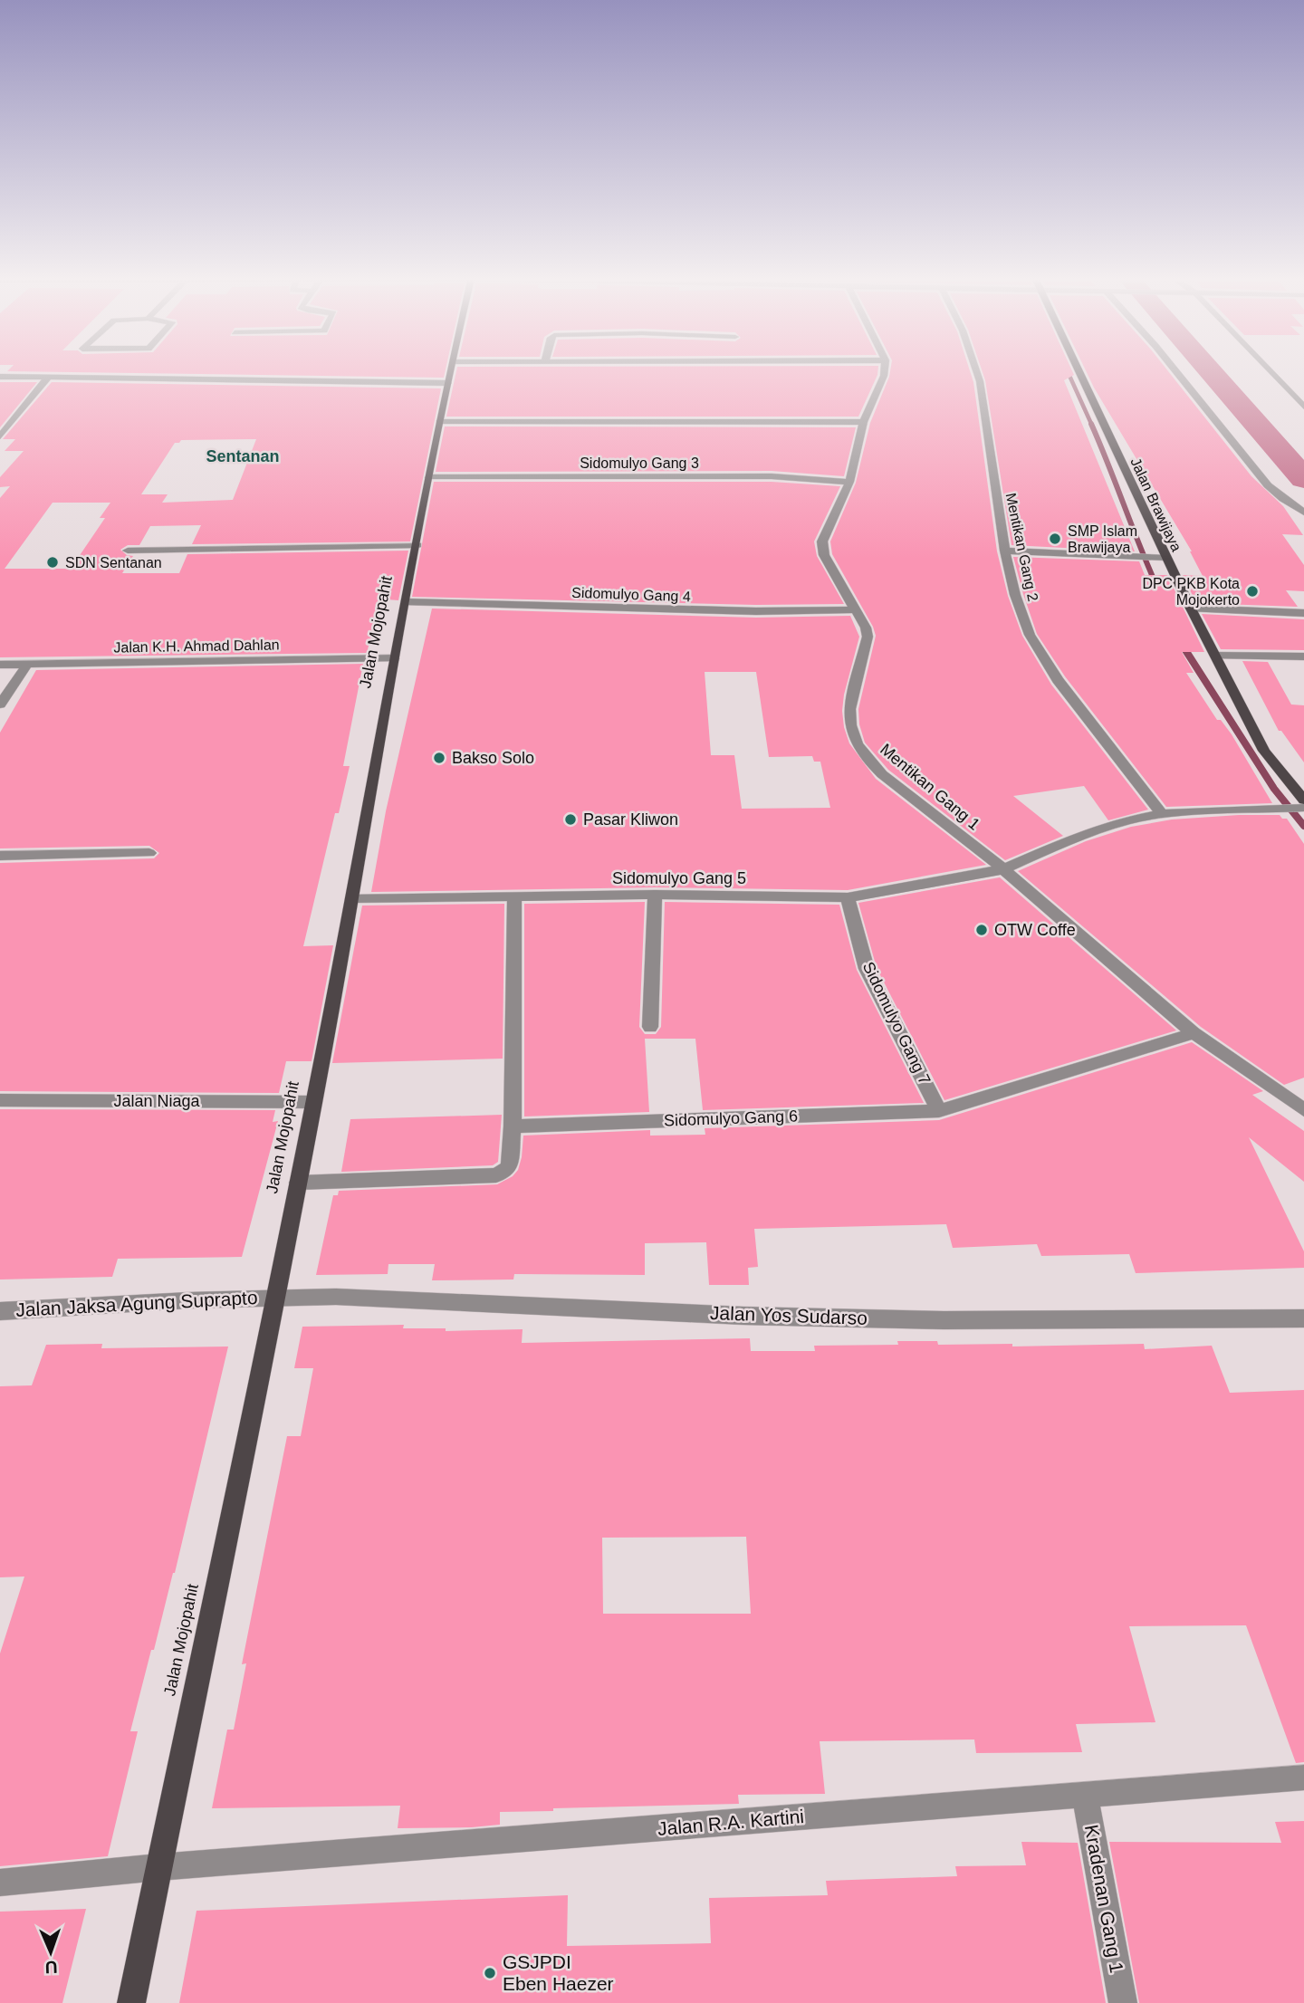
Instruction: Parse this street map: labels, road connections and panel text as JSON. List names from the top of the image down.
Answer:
{
  "streets": {
    "main road": ["Jalan Brawijaya", "Jalan Mojopahit"],
    "street": [
      "Sidomulyo Gang 3",
      "Mentikan Gang 2",
      "Sidomulyo Gang 4",
      "Jalan K.H. Ahmad Dahlan",
      "Mentikan Gang 1",
      "Sidomulyo Gang 5",
      "Sidomulyo Gang 7",
      "Jalan Niaga",
      "Sidomulyo Gang 6",
      "Jalan Jaksa Agung Suprapto",
      "Jalan Yos Sudarso",
      "Jalan R.A. Kartini",
      "Kradenan Gang 1"
    ]
  },
  "crossings": [
    ["Sidomulyo Gang 3", "Jalan Mojopahit"],
    ["Sidomulyo Gang 3", "Mentikan Gang 1"],
    ["Jalan Brawijaya", "Sidomulyo Gang 5"],
    ["Mentikan Gang 2", "Sidomulyo Gang 5"],
    ["Sidomulyo Gang 4", "Jalan Mojopahit"],
    ["Sidomulyo Gang 4", "Mentikan Gang 1"],
    ["Jalan Mojopahit", "Jalan K.H. Ahmad Dahlan"],
    ["Jalan Mojopahit", "Sidomulyo Gang 5"],
    ["Jalan Mojopahit", "Jalan Niaga"],
    ["Jalan Mojopahit", "Jalan Jaksa Agung Suprapto"],
    ["Jalan Mojopahit", "Jalan Yos Sudarso"],
    ["Jalan Mojopahit", "Jalan R.A. Kartini"],
    ["Mentikan Gang 1", "Sidomulyo Gang 5"],
    ["Mentikan Gang 1", "Sidomulyo Gang 6"],
    ["Sidomulyo Gang 5", "Sidomulyo Gang 7"],
    ["Sidomulyo Gang 7", "Sidomulyo Gang 6"],
    ["Jalan Jaksa Agung Suprapto", "Jalan Yos Sudarso"],
    ["Jalan R.A. Kartini", "Kradenan Gang 1"]
  ],
  "districts": ["Sentanan"],
  "places": [
    "SMP Islam Brawijaya",
    "SDN Sentanan",
    "DPC PKB Kota Mojokerto",
    "Bakso Solo",
    "Pasar Kliwon",
    "OTW Coffe",
    "GSJPDI Eben Haezer"
  ],
  "north": "bottom"
}
